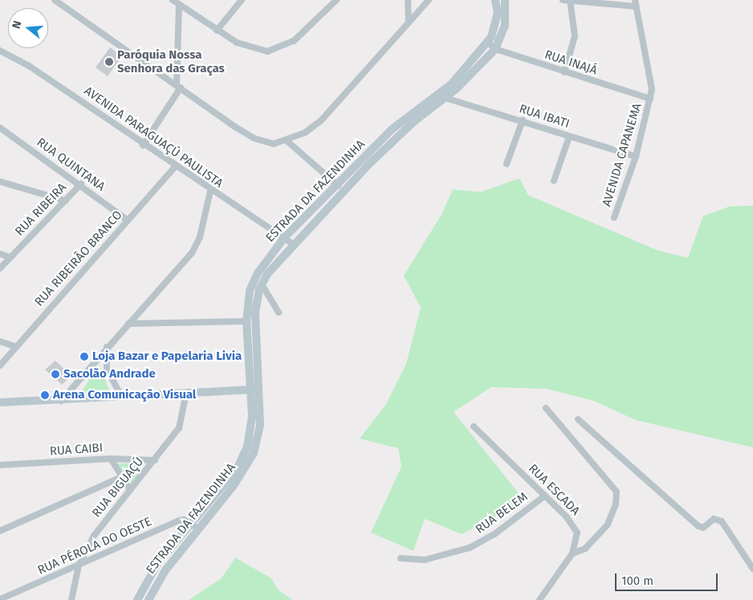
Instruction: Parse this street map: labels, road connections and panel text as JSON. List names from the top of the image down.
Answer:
{
  "streets": {
    "main road": ["ESTRADA DA FAZENDINHA"],
    "street": [
      "RUA INAJÁ",
      "RUA IBATI",
      "AVENIDA PARAGUAÇÚ PAULISTA",
      "AVENIDA CAPANEMA",
      "RUA QUINTANA",
      "RUA RIBEIRA",
      "RUA RIBEIRÃO BRANCO",
      "RUA CAIBI",
      "RUA BIGUAÇÚ",
      "RUA ESCADA",
      "RUA BELEM",
      "RUA PÉROLA DO OESTE"
    ]
  },
  "crossings": [
    ["RUA INAJÁ", "AVENIDA CAPANEMA"],
    ["RUA INAJÁ", "ESTRADA DA FAZENDINHA"],
    ["RUA IBATI", "AVENIDA CAPANEMA"],
    ["RUA IBATI", "ESTRADA DA FAZENDINHA"],
    ["AVENIDA PARAGUAÇÚ PAULISTA", "ESTRADA DA FAZENDINHA"],
    ["AVENIDA PARAGUAÇÚ PAULISTA", "RUA RIBEIRÃO BRANCO"],
    ["RUA QUINTANA", "RUA RIBEIRA"],
    ["RUA QUINTANA", "RUA RIBEIRÃO BRANCO"],
    ["ESTRADA DA FAZENDINHA", "RUA PÉROLA DO OESTE"],
    ["RUA CAIBI", "RUA BIGUAÇÚ"],
    ["RUA BIGUAÇÚ", "RUA PÉROLA DO OESTE"],
    ["RUA ESCADA", "RUA BELEM"]
  ],
  "places": [
    "Paróquia Nossa Senhora das Graças",
    "Loja Bazar e Papelaria Livia",
    "Sacolão Andrade",
    "Arena Comunicação Visual"
  ],
  "scale_bar": "100 m",
  "north": "left"
}
